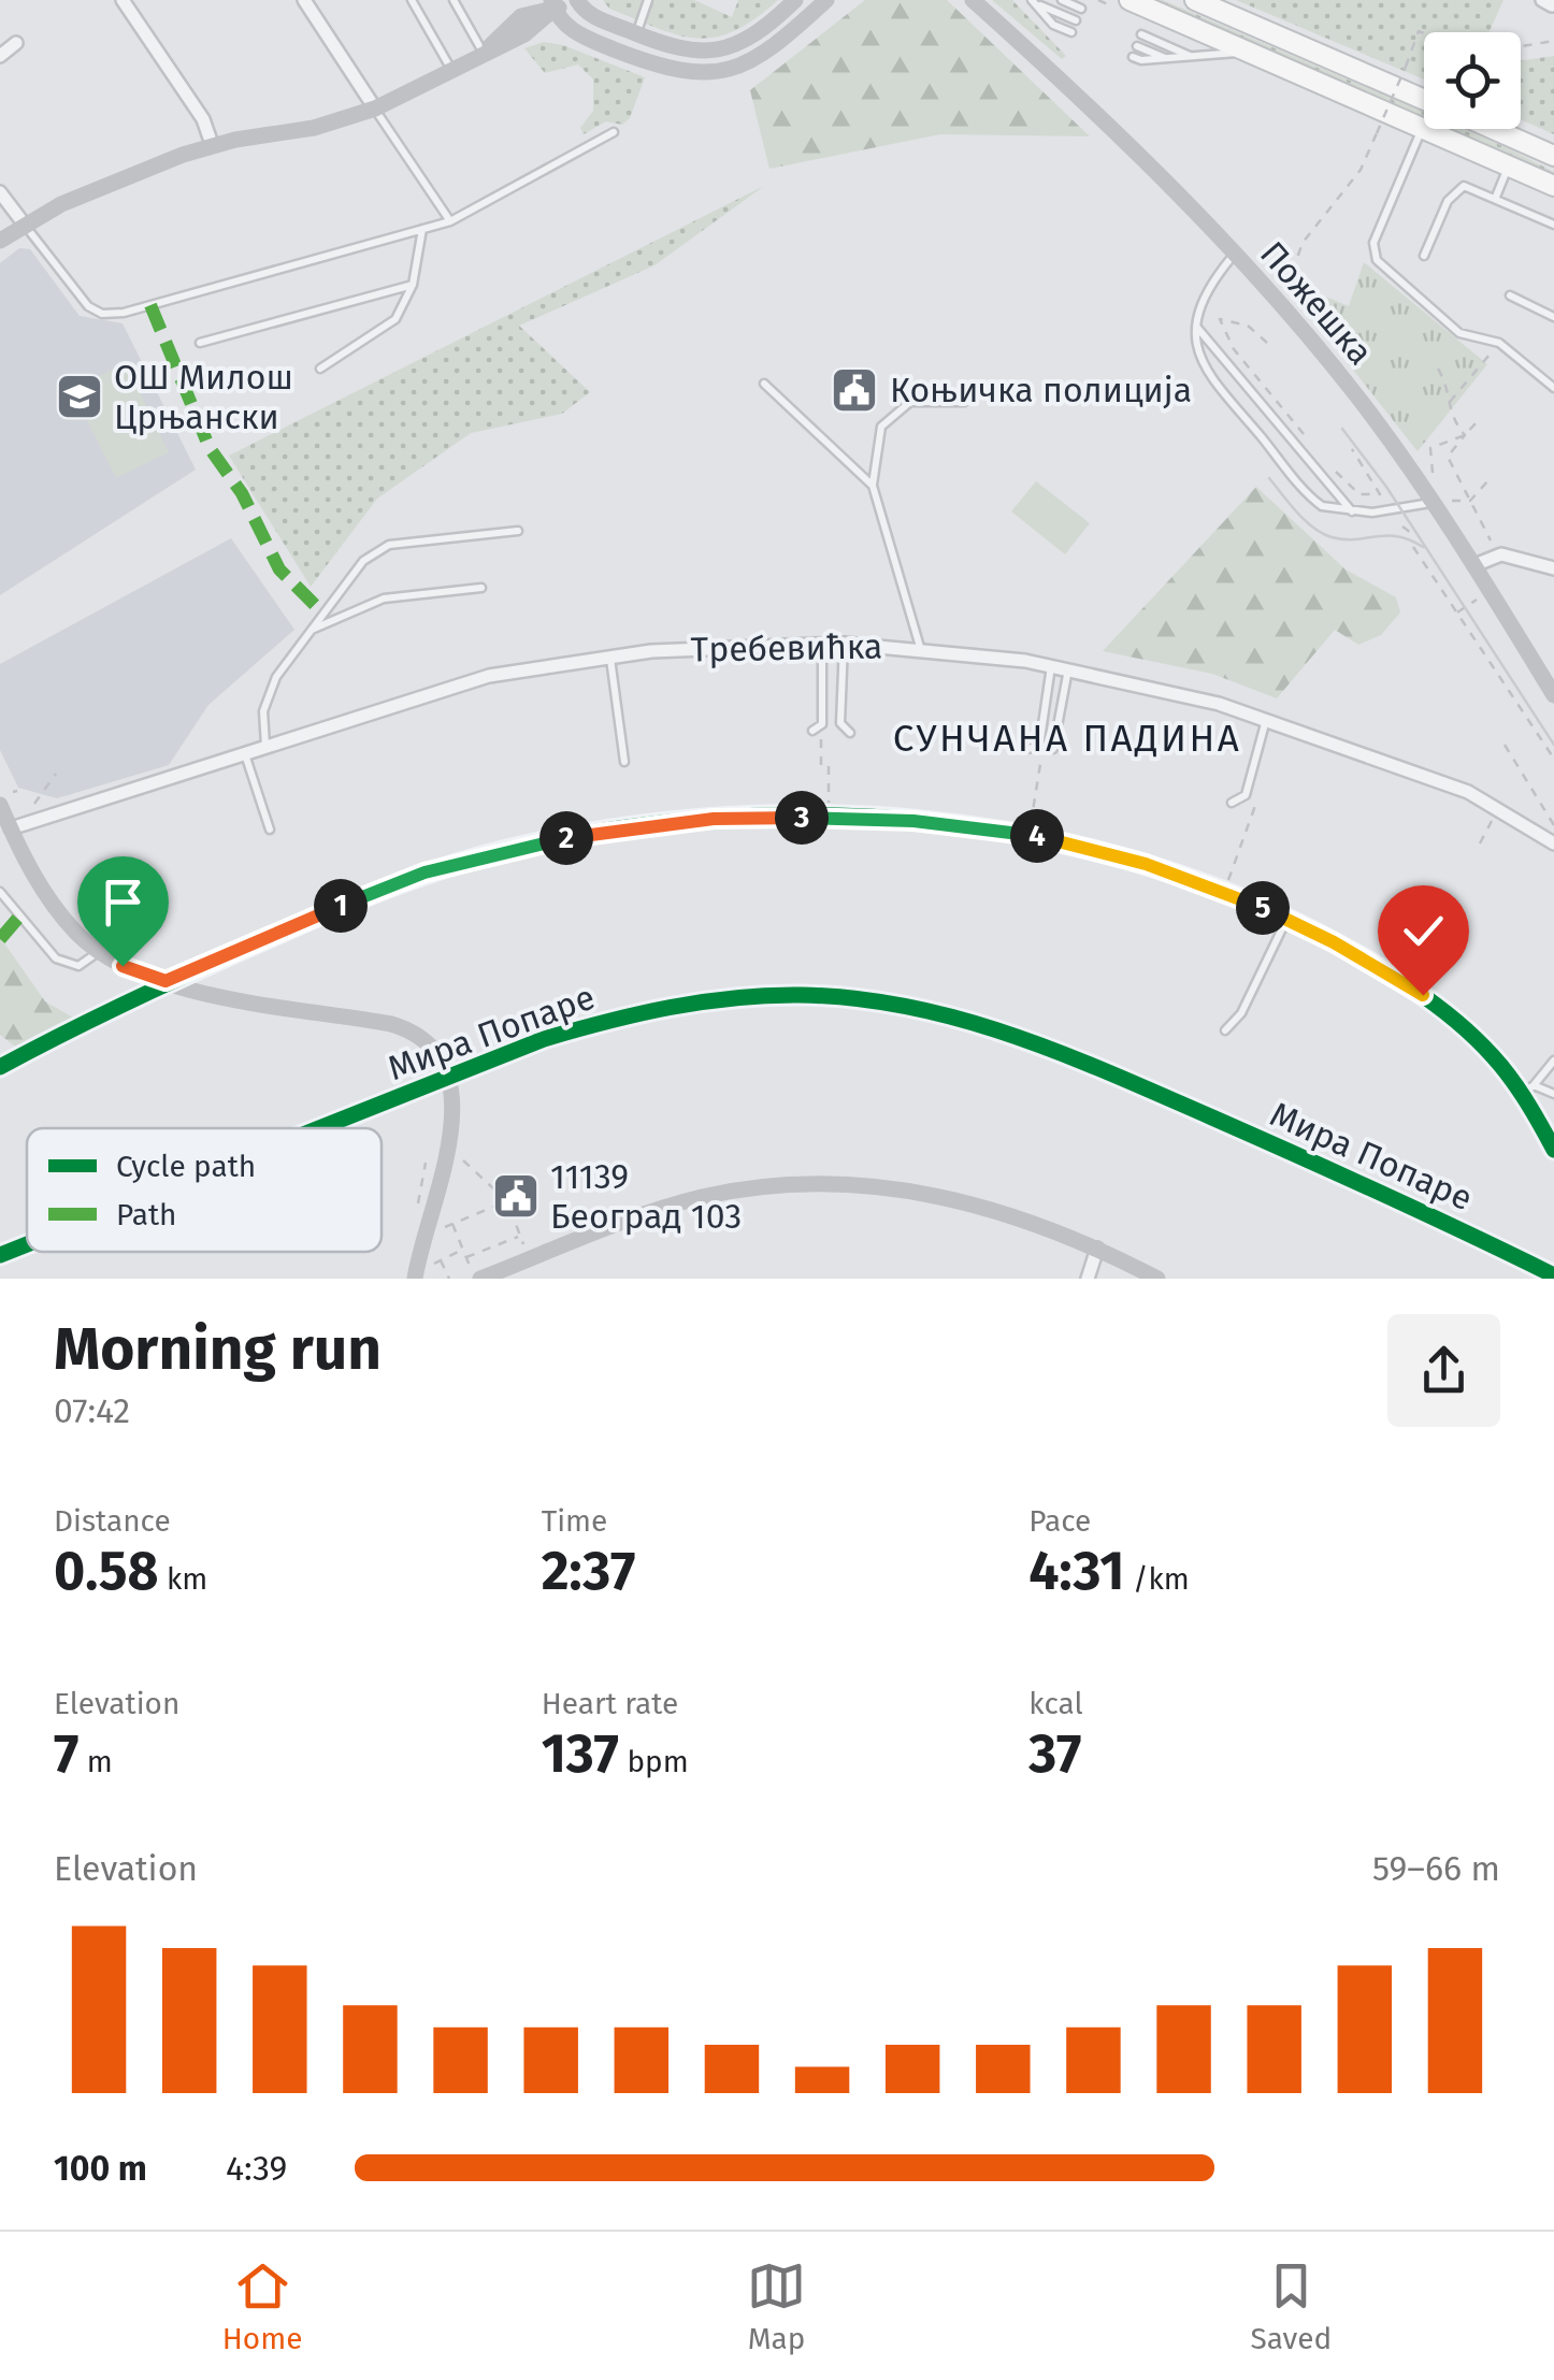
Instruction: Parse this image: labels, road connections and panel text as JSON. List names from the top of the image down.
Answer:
{
  "streets": {
    "main road": ["Пожешка"],
    "street": ["Требевићка", "Мира Попаре"]
  },
  "districts": ["СУНЧАНА ПАДИНА"],
  "places": {
    "public building": ["Коњичка полиција", "11139 Београд 103"],
    "school or university": ["ОШ Милош Црњански"]
  },
  "legend": ["Cycle path", "Path"],
  "page": {
    "pins": [
      "3",
      "4",
      "2",
      "1",
      "5"
    ],
    "heading": ["Morning run", "07:42"],
    "stats": [
      ["Distance", "0.58 km"],
      ["Time", "2:37"],
      ["Pace", "4:31 /km"],
      ["Elevation", "7 m"],
      ["Heart rate", "137 bpm"],
      ["kcal", "37"]
    ],
    "chart": ["Elevation", "59–66 m"],
    "list": [
      {
        "name": "100 m",
        "note": "4:39"
      }
    ],
    "tabs": ["Home", "Map", "Saved"]
  }
}
